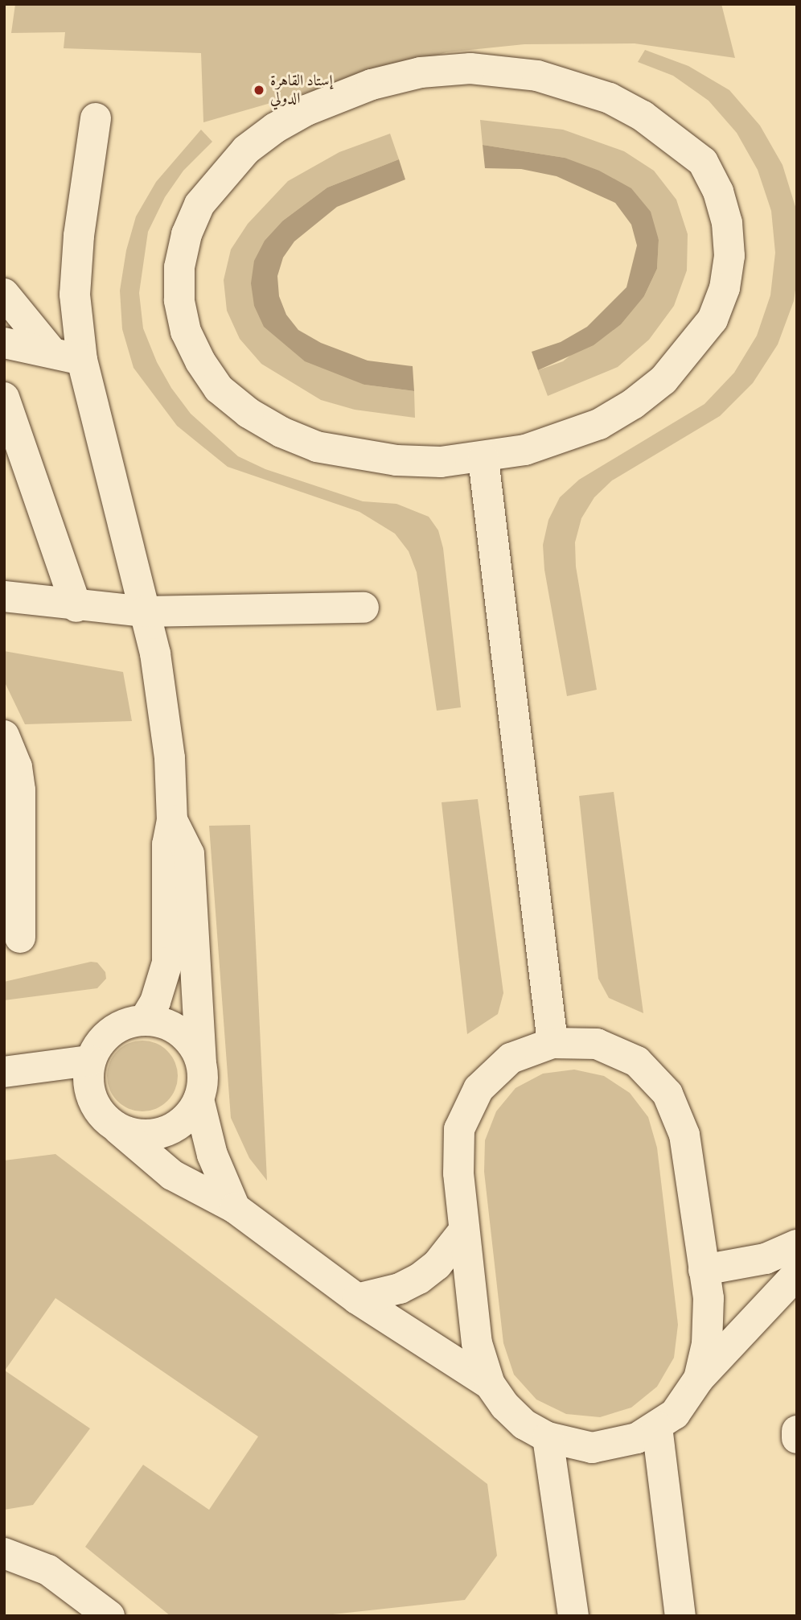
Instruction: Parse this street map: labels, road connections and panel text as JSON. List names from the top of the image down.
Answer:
{
  "places": ["إستاد القاهرة الدولي"]
}
